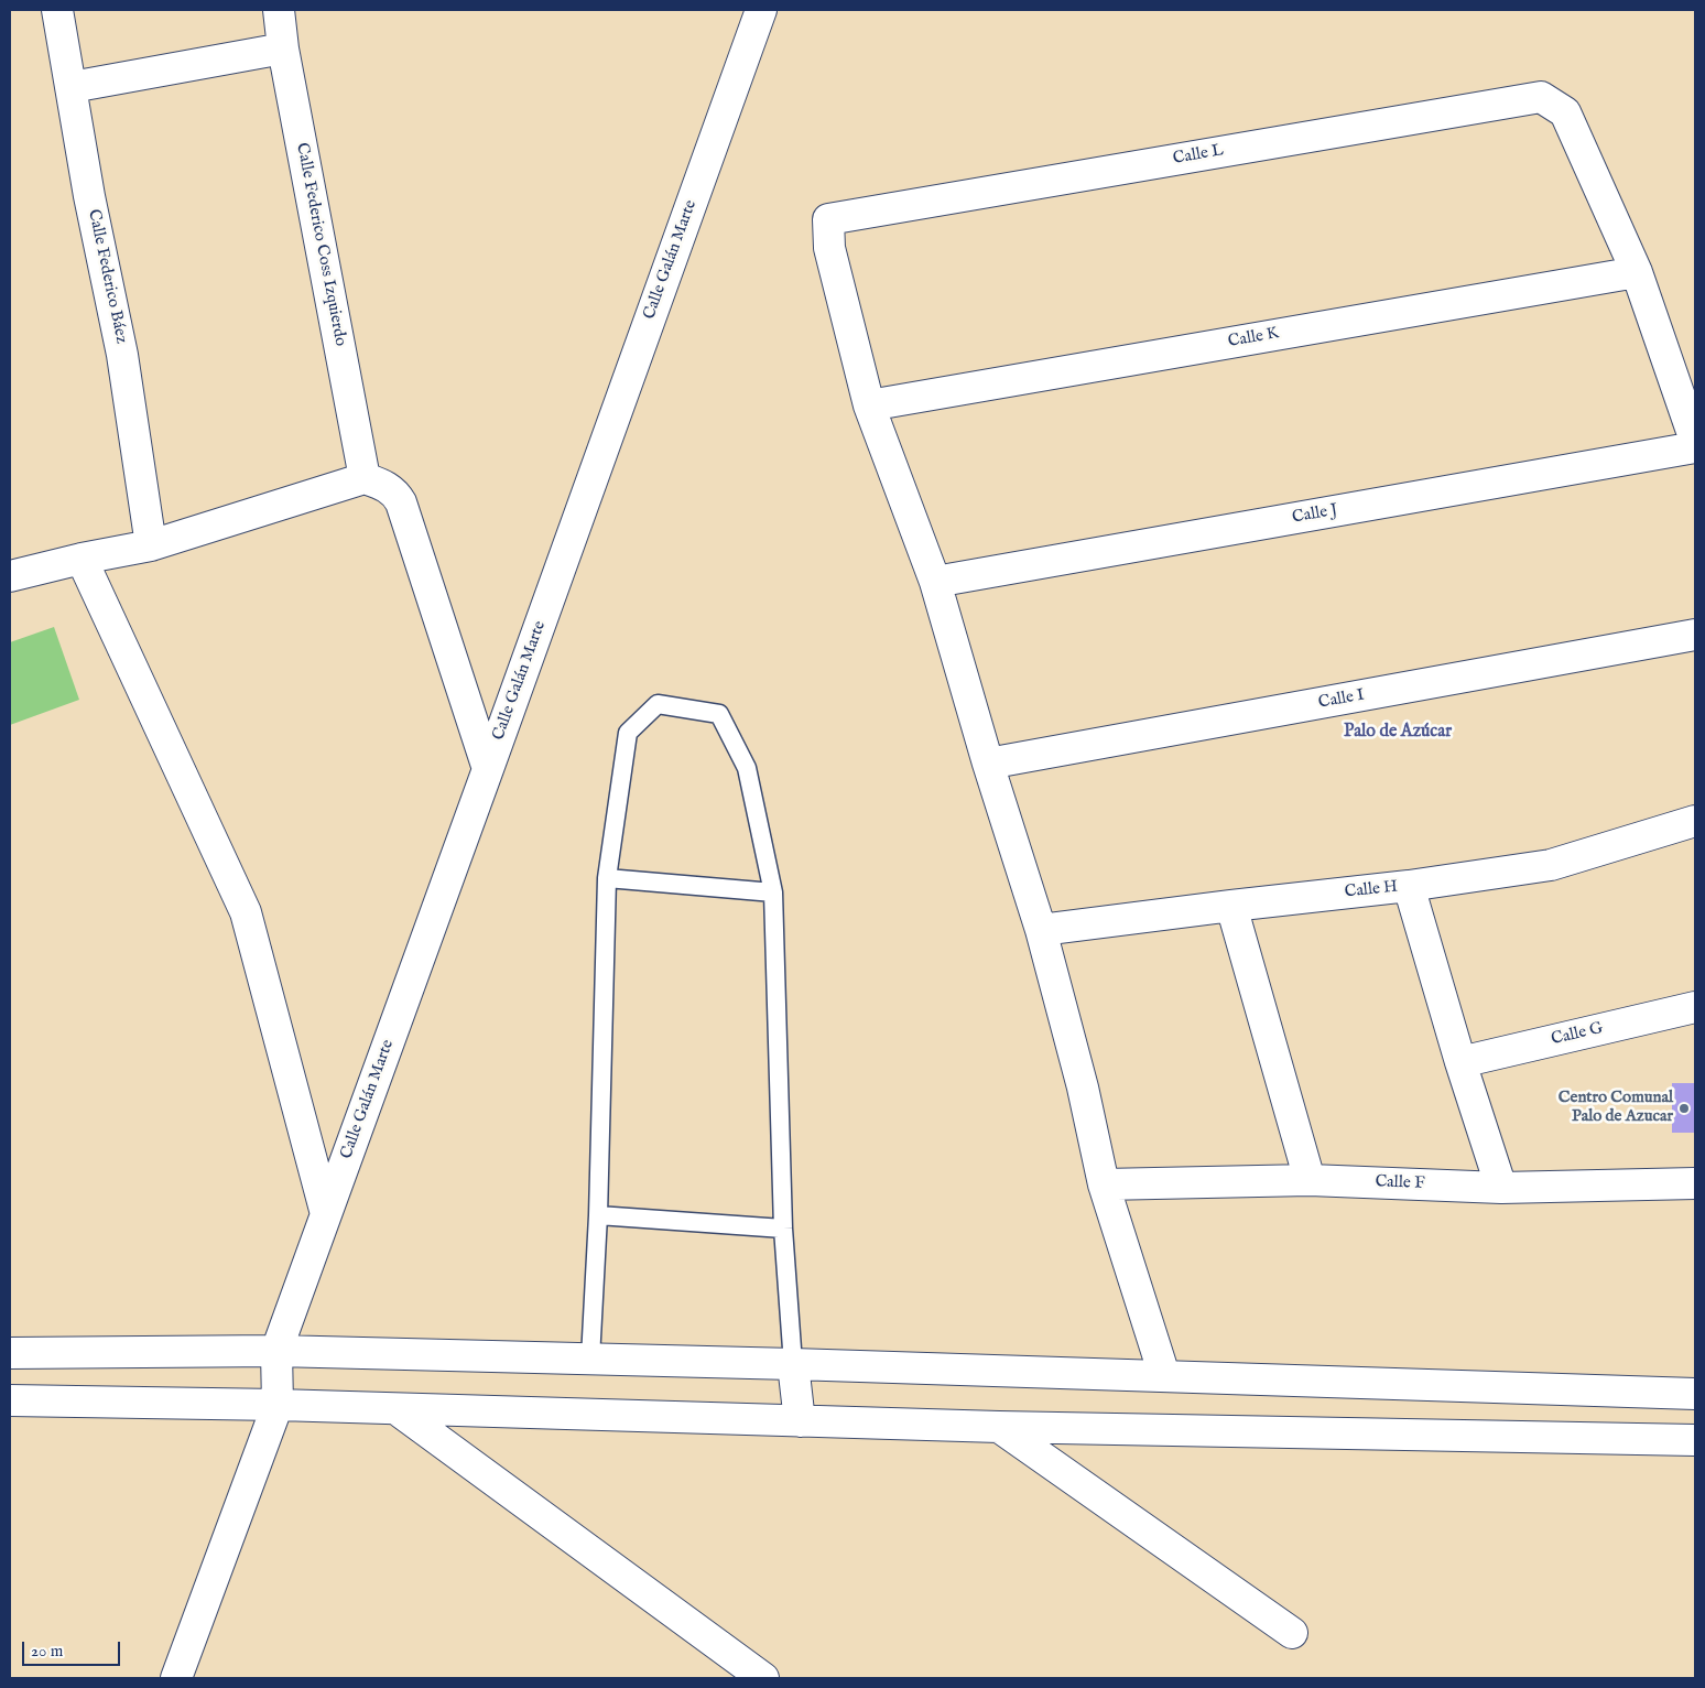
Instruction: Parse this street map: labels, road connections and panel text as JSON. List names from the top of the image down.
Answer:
{
  "streets": {
    "street": [
      "Calle L",
      "Calle Federico Coss Izquierdo",
      "Calle Galán Marte",
      "Calle Federico Báez",
      "Calle K",
      "Calle J",
      "Calle I",
      "Calle H",
      "Calle G",
      "Calle F"
    ]
  },
  "crossings": [
    ["Calle L", "Calle K"]
  ],
  "districts": ["Palo de Azúcar"],
  "places": ["Centro Comunal Palo de Azucar"],
  "scale_bar": "20 m"
}
